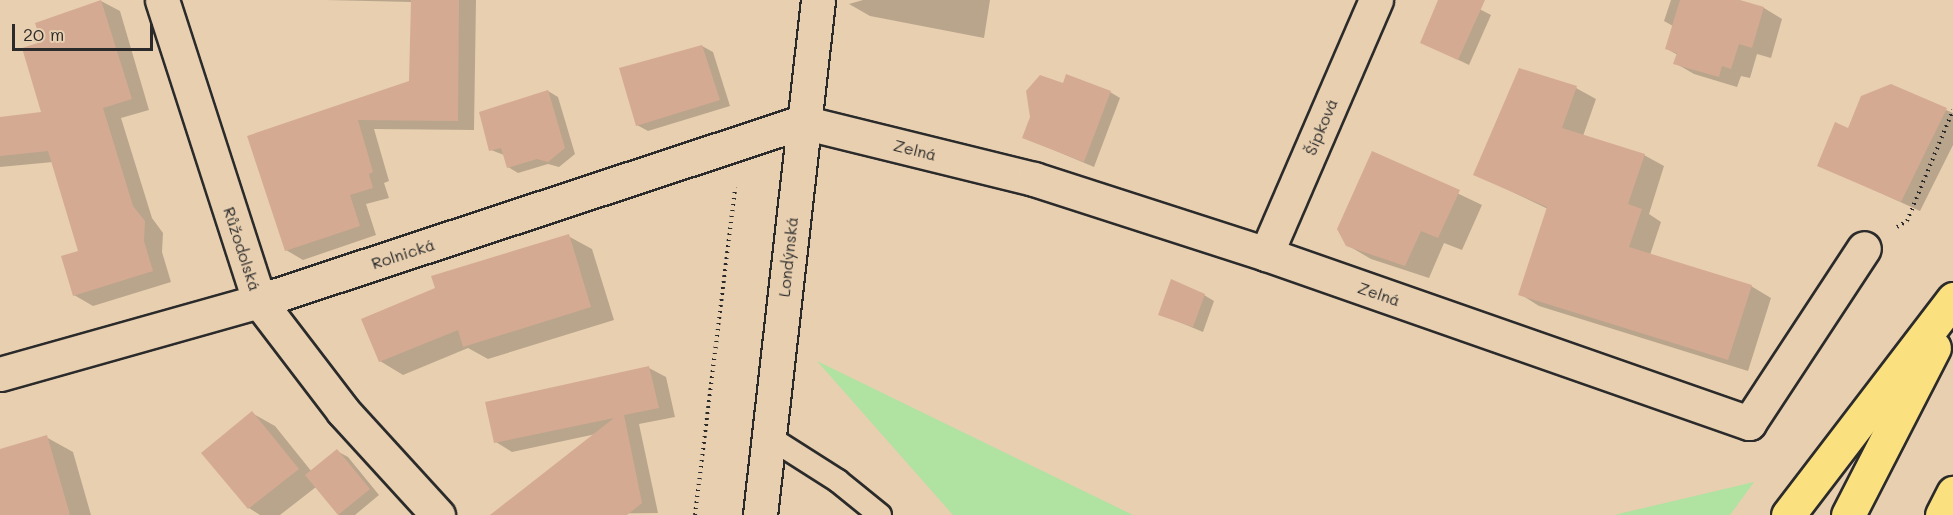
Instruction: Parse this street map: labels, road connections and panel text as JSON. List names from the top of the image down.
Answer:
{
  "streets": {
    "street": [
      "Šípková",
      "Zelná",
      "Růžodolská",
      "Rolnická",
      "Londýnská"
    ]
  },
  "crossings": [
    ["Šípková", "Zelná"],
    ["Zelná", "Rolnická"],
    ["Zelná", "Londýnská"],
    ["Růžodolská", "Rolnická"],
    ["Rolnická", "Londýnská"]
  ],
  "scale_bar": "20 m"
}
